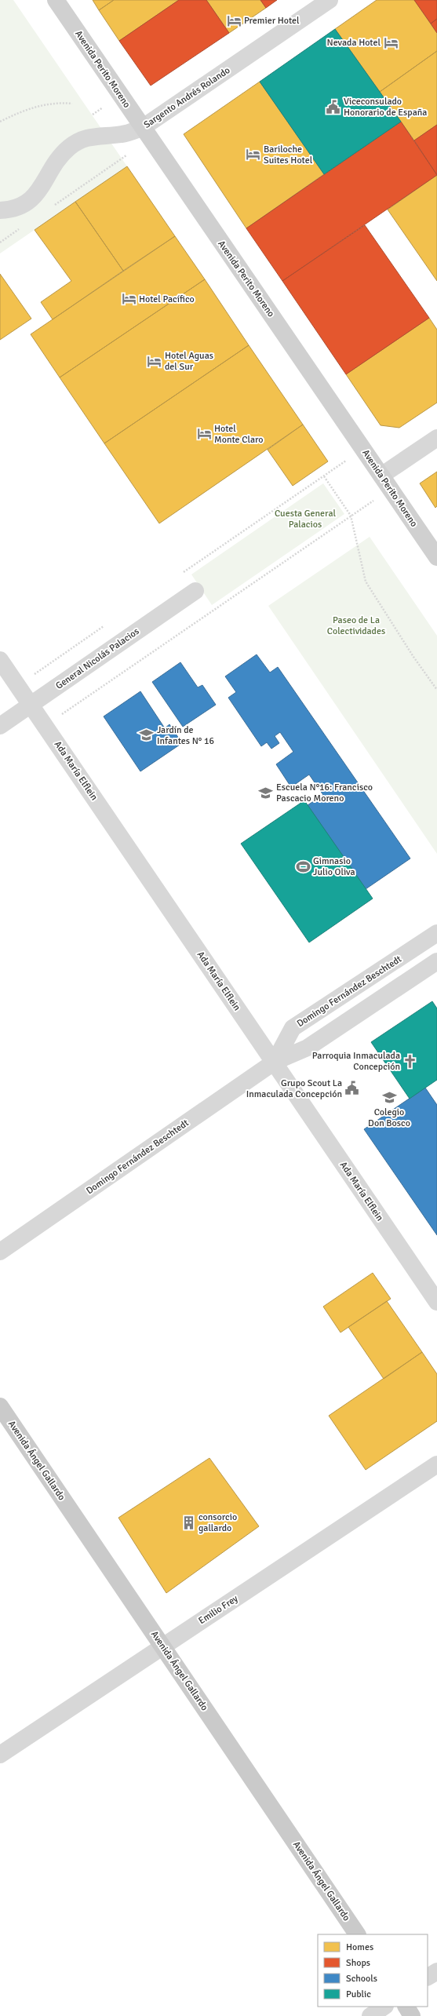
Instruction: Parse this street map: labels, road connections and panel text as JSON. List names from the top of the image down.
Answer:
{
  "streets": {
    "main road": ["Avenida Perito Moreno", "Avenida Ángel Gallardo"],
    "street": [
      "Sargento Andrés Rolando",
      "General Nicolás Palacios",
      "Ada María Elflein",
      "Domingo Fernández Beschtedt",
      "Emilio Frey"
    ]
  },
  "crossings": [
    ["Avenida Perito Moreno", "Sargento Andrés Rolando"],
    ["General Nicolás Palacios", "Ada María Elflein"],
    ["Ada María Elflein", "Domingo Fernández Beschtedt"],
    ["Avenida Ángel Gallardo", "Emilio Frey"]
  ],
  "parks": ["Cuesta General Palacios", "Paseo de La Colectividades"],
  "places": {
    "hotel": [
      "Premier Hotel",
      "Nevada Hotel",
      "Bariloche Suites Hotel",
      "Hotel Pacífico",
      "Hotel Aguas del Sur",
      "Hotel Monte Claro"
    ],
    "public building": ["Viceconsulado Honorario de España", "Grupo Scout La Inmaculada Concepción"],
    "school or university": ["Jardín de Infantes N° 16", "Escuela N°16: Francisco Pascacio Moreno", "Colegio Don Bosco"],
    "sports": ["Gimnasio Julio Oliva"],
    "church": ["Parroquia Inmaculada Concepción"],
    "building": ["consorcio gallardo"]
  },
  "legend": [
    "Homes",
    "Shops",
    "Schools",
    "Public"
  ]
}
